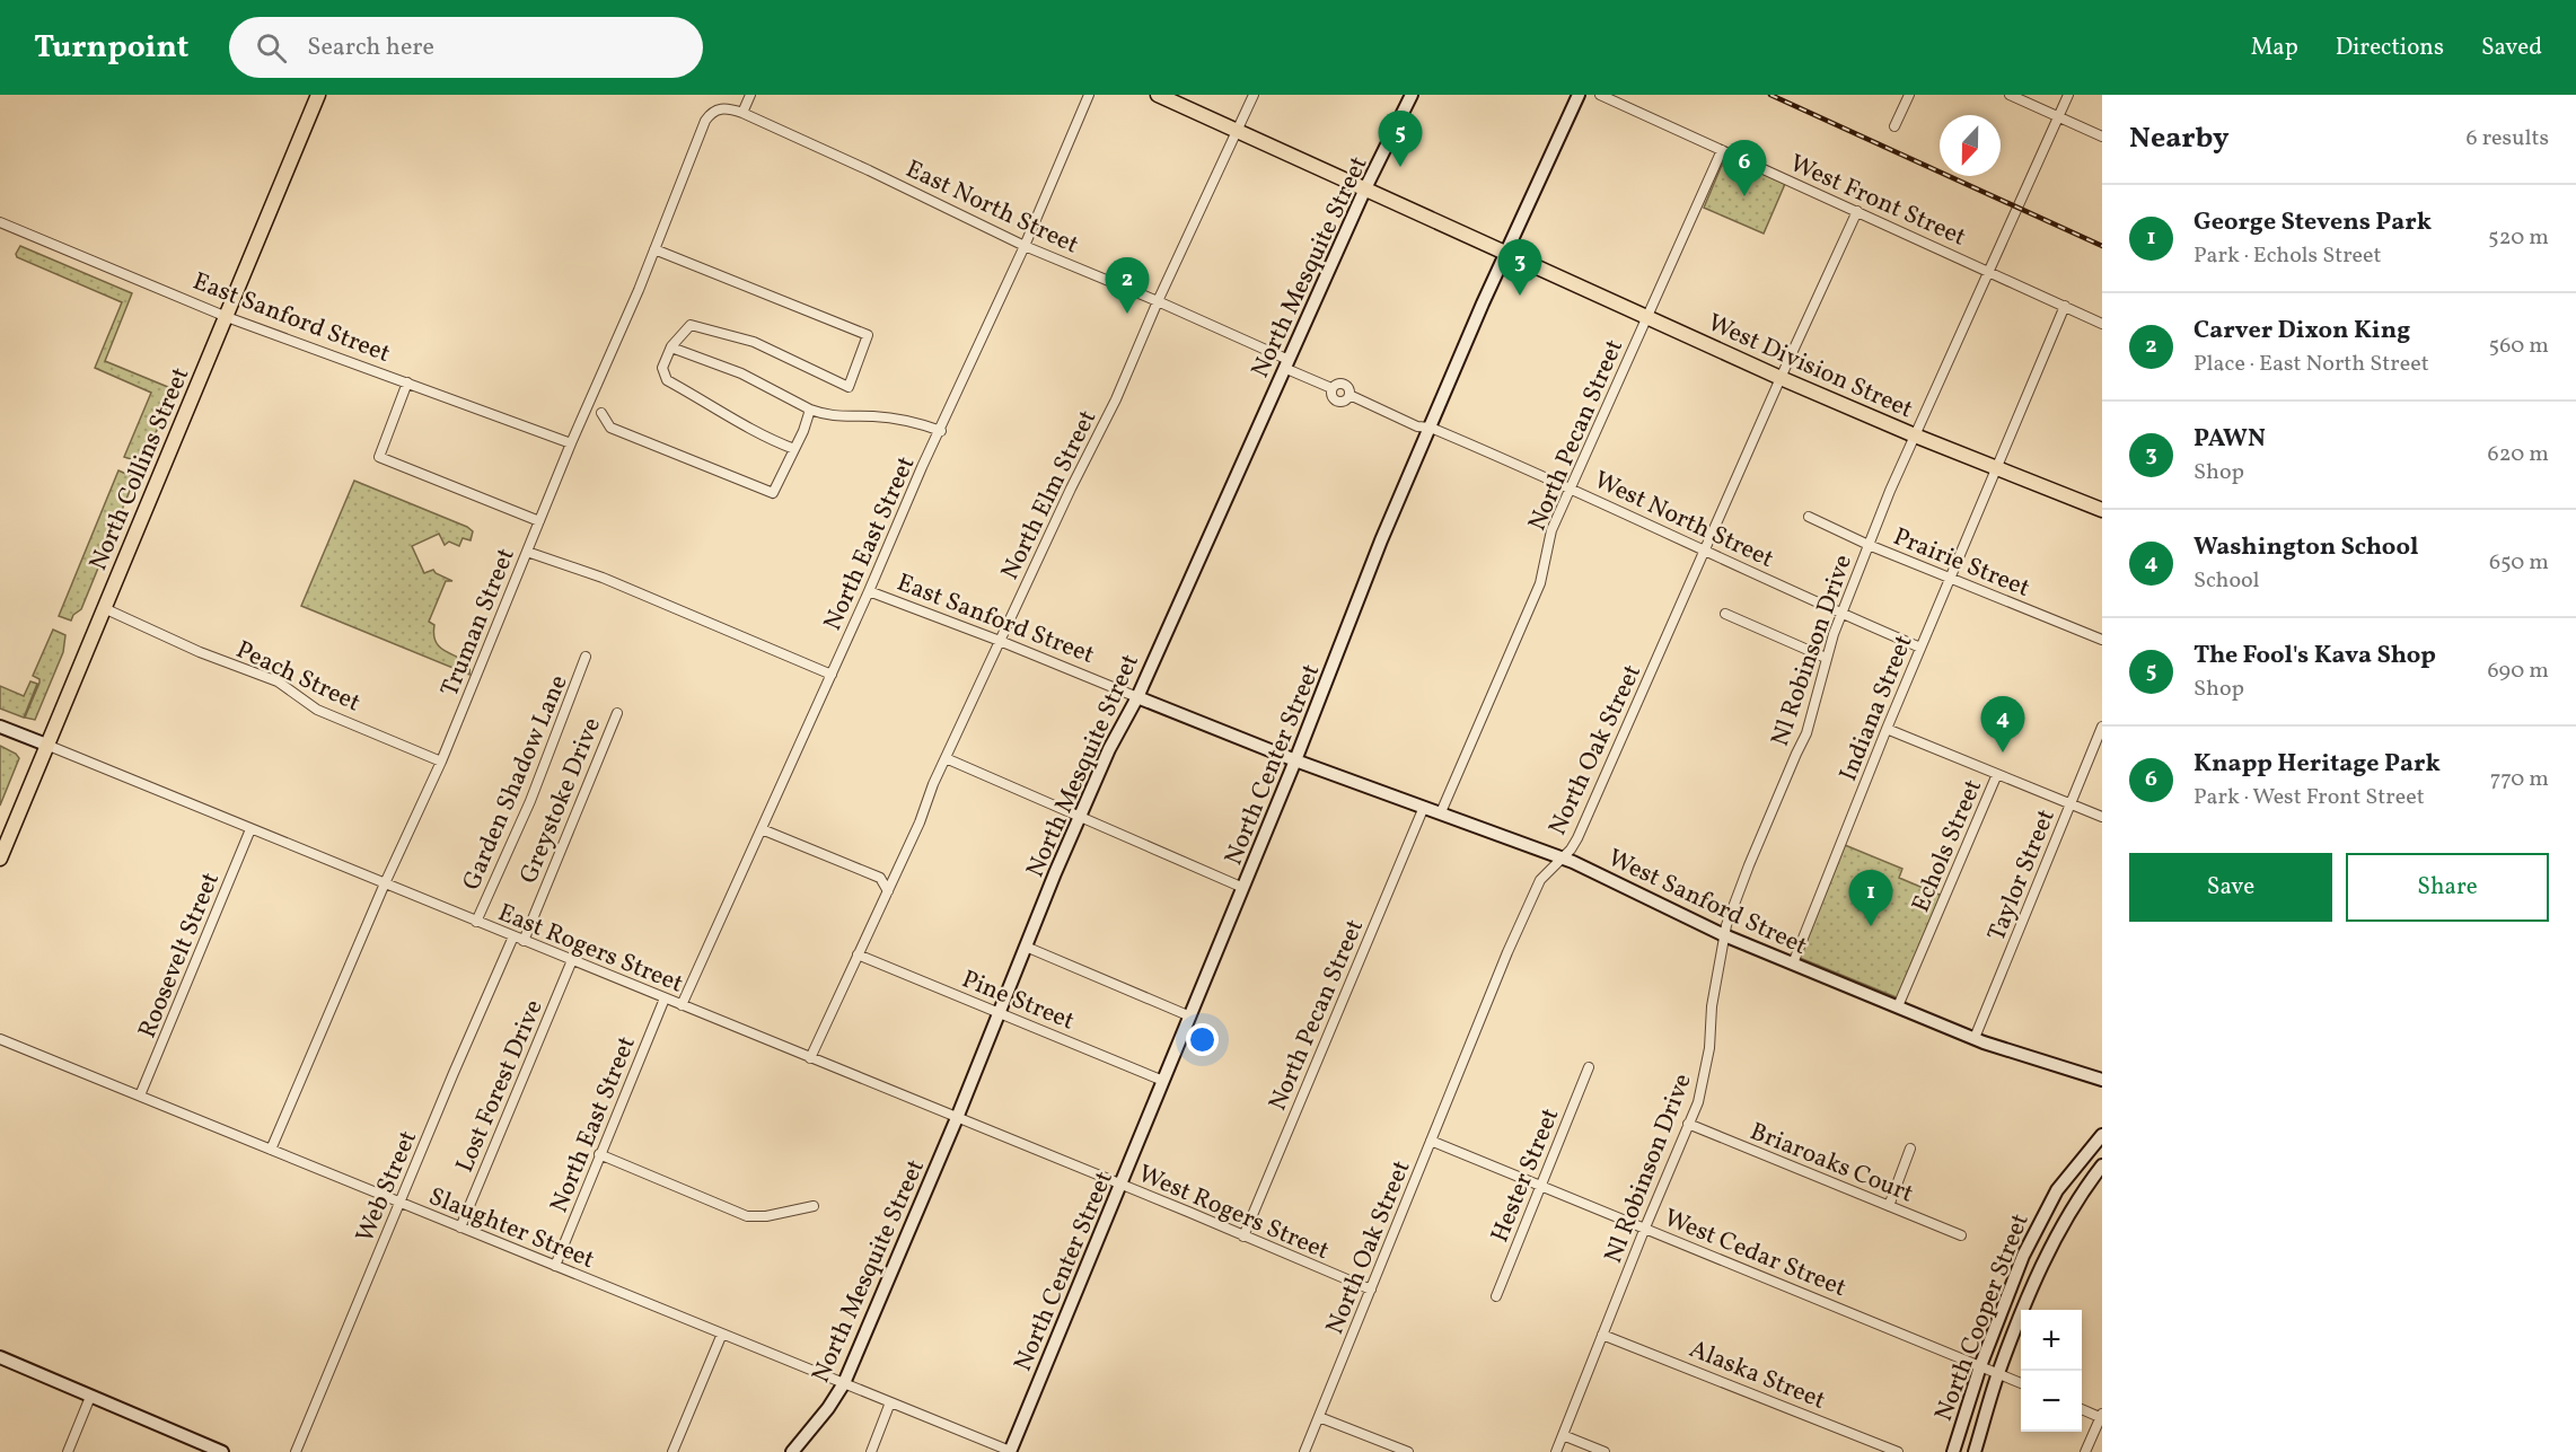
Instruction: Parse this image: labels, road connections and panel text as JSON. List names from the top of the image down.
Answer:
{
  "streets": {
    "main road": [
      "North Mesquite Street",
      "East Sanford Street",
      "West Division Street",
      "North Collins Street",
      "North Center Street",
      "West Sanford Street",
      "North Cooper Street"
    ],
    "street": [
      "West Front Street",
      "East North Street",
      "North Pecan Street",
      "North Elm Street",
      "West North Street",
      "North East Street",
      "Prairie Street",
      "Truman Street",
      "Nl Robinson Drive",
      "Peach Street",
      "Indiana Street",
      "North Oak Street",
      "Garden Shadow Lane",
      "Greystoke Drive",
      "Echols Street",
      "Taylor Street",
      "East Rogers Street",
      "Roosevelt Street",
      "Pine Street",
      "Lost Forest Drive",
      "Briaroaks Court",
      "Hester Street",
      "Web Street",
      "West Rogers Street",
      "Slaughter Street",
      "West Cedar Street",
      "Alaska Street"
    ]
  },
  "crossings": [
    ["West Front Street", "North Pecan Street"],
    ["West Front Street", "Nl Robinson Drive"],
    ["West Front Street", "Indiana Street"],
    ["West Front Street", "North Oak Street"],
    ["East North Street", "North Mesquite Street"],
    ["East North Street", "North Elm Street"],
    ["East North Street", "West North Street"],
    ["East North Street", "North East Street"],
    ["East North Street", "Truman Street"],
    ["East North Street", "North Center Street"],
    ["North Mesquite Street", "East Sanford Street"],
    ["North Mesquite Street", "West Division Street"],
    ["North Mesquite Street", "East Rogers Street"],
    ["North Mesquite Street", "Pine Street"],
    ["North Mesquite Street", "Slaughter Street"],
    ["East Sanford Street", "North Collins Street"],
    ["East Sanford Street", "North Elm Street"],
    ["East Sanford Street", "North East Street"],
    ["East Sanford Street", "Truman Street"],
    ["East Sanford Street", "North Center Street"],
    ["East Sanford Street", "West Sanford Street"],
    ["West Division Street", "North Pecan Street"],
    ["West Division Street", "North Elm Street"],
    ["West Division Street", "Nl Robinson Drive"],
    ["West Division Street", "Indiana Street"],
    ["West Division Street", "North Oak Street"],
    ["West Division Street", "North Center Street"],
    ["North Pecan Street", "West North Street"],
    ["North Pecan Street", "West Sanford Street"],
    ["North Pecan Street", "West Rogers Street"],
    ["North Collins Street", "Peach Street"],
    ["North Collins Street", "East Rogers Street"],
    ["North Elm Street", "East Rogers Street"],
    ["North Elm Street", "Pine Street"],
    ["West North Street", "Nl Robinson Drive"],
    ["West North Street", "Indiana Street"],
    ["West North Street", "North Oak Street"],
    ["West North Street", "North Center Street"],
    ["North East Street", "East Rogers Street"],
    ["North East Street", "Slaughter Street"],
    ["Prairie Street", "Nl Robinson Drive"],
    ["Prairie Street", "Indiana Street"],
    ["Truman Street", "Peach Street"],
    ["Truman Street", "East Rogers Street"],
    ["Truman Street", "Slaughter Street"],
    ["Nl Robinson Drive", "West Sanford Street"],
    ["Nl Robinson Drive", "Briaroaks Court"],
    ["Nl Robinson Drive", "West Cedar Street"],
    ["Nl Robinson Drive", "Alaska Street"],
    ["Indiana Street", "West Sanford Street"],
    ["North Oak Street", "West Sanford Street"],
    ["North Oak Street", "West Rogers Street"],
    ["North Oak Street", "West Cedar Street"],
    ["North Center Street", "West Sanford Street"],
    ["North Center Street", "East Rogers Street"],
    ["North Center Street", "Pine Street"],
    ["North Center Street", "West Rogers Street"],
    ["North Center Street", "Slaughter Street"],
    ["Garden Shadow Lane", "East Rogers Street"],
    ["Greystoke Drive", "East Rogers Street"],
    ["Echols Street", "West Sanford Street"],
    ["Taylor Street", "West Sanford Street"],
    ["East Rogers Street", "Roosevelt Street"],
    ["East Rogers Street", "Lost Forest Drive"],
    ["East Rogers Street", "Web Street"],
    ["East Rogers Street", "West Rogers Street"],
    ["Roosevelt Street", "Slaughter Street"],
    ["Lost Forest Drive", "Slaughter Street"],
    ["Hester Street", "West Cedar Street"],
    ["Web Street", "Slaughter Street"],
    ["West Cedar Street", "North Cooper Street"]
  ],
  "north": "bottom",
  "page": {
    "header": "Turnpoint",
    "search": "Search here",
    "nav": ["Map", "Directions", "Saved"],
    "heading": ["Nearby", "6 results"],
    "pins": [
      "5",
      "6",
      "3",
      "2",
      "4",
      "1"
    ],
    "list": [
      {
        "mark": "1",
        "name": "George Stevens Park",
        "note": "Park · Echols Street",
        "value": "520 m"
      },
      {
        "mark": "2",
        "name": "Carver Dixon King",
        "note": "Place · East North Street",
        "value": "560 m"
      },
      {
        "mark": "3",
        "name": "PAWN",
        "note": "Shop",
        "value": "620 m"
      },
      {
        "mark": "4",
        "name": "Washington School",
        "note": "School",
        "value": "650 m"
      },
      {
        "mark": "5",
        "name": "The Fool's Kava Shop",
        "note": "Shop",
        "value": "690 m"
      },
      {
        "mark": "6",
        "name": "Knapp Heritage Park",
        "note": "Park · West Front Street",
        "value": "770 m"
      }
    ],
    "buttons": ["Save", "Share"],
    "map_buttons": ["+", "−"]
  }
}
